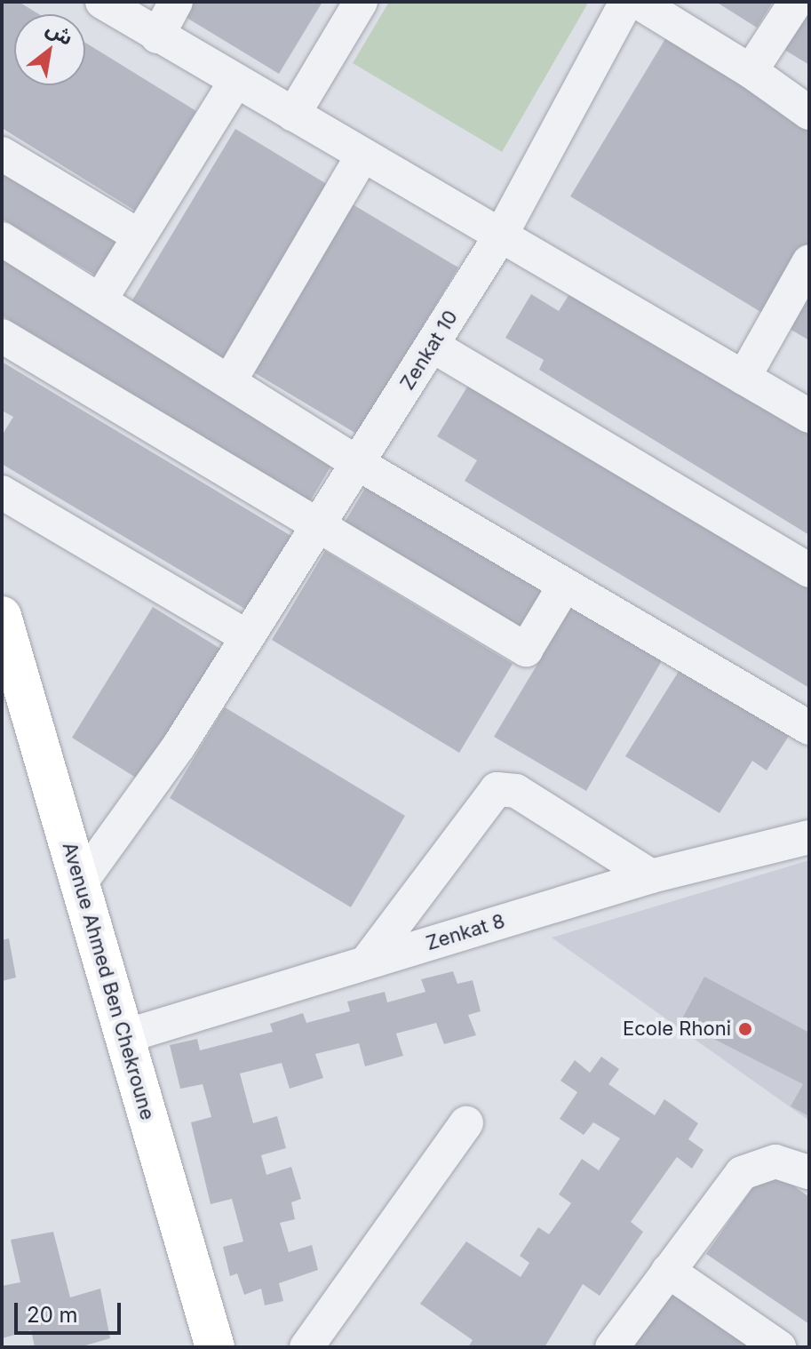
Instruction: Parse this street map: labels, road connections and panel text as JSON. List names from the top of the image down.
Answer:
{
  "streets": {
    "main road": ["Avenue Ahmed Ben Chekroune"],
    "street": ["Zenkat 10", "Zenkat 8"]
  },
  "crossings": [
    ["Zenkat 10", "Avenue Ahmed Ben Chekroune"],
    ["Zenkat 8", "Avenue Ahmed Ben Chekroune"]
  ],
  "places": ["Ecole Rhoni"],
  "scale_bar": "20 m",
  "north": "top right"
}
